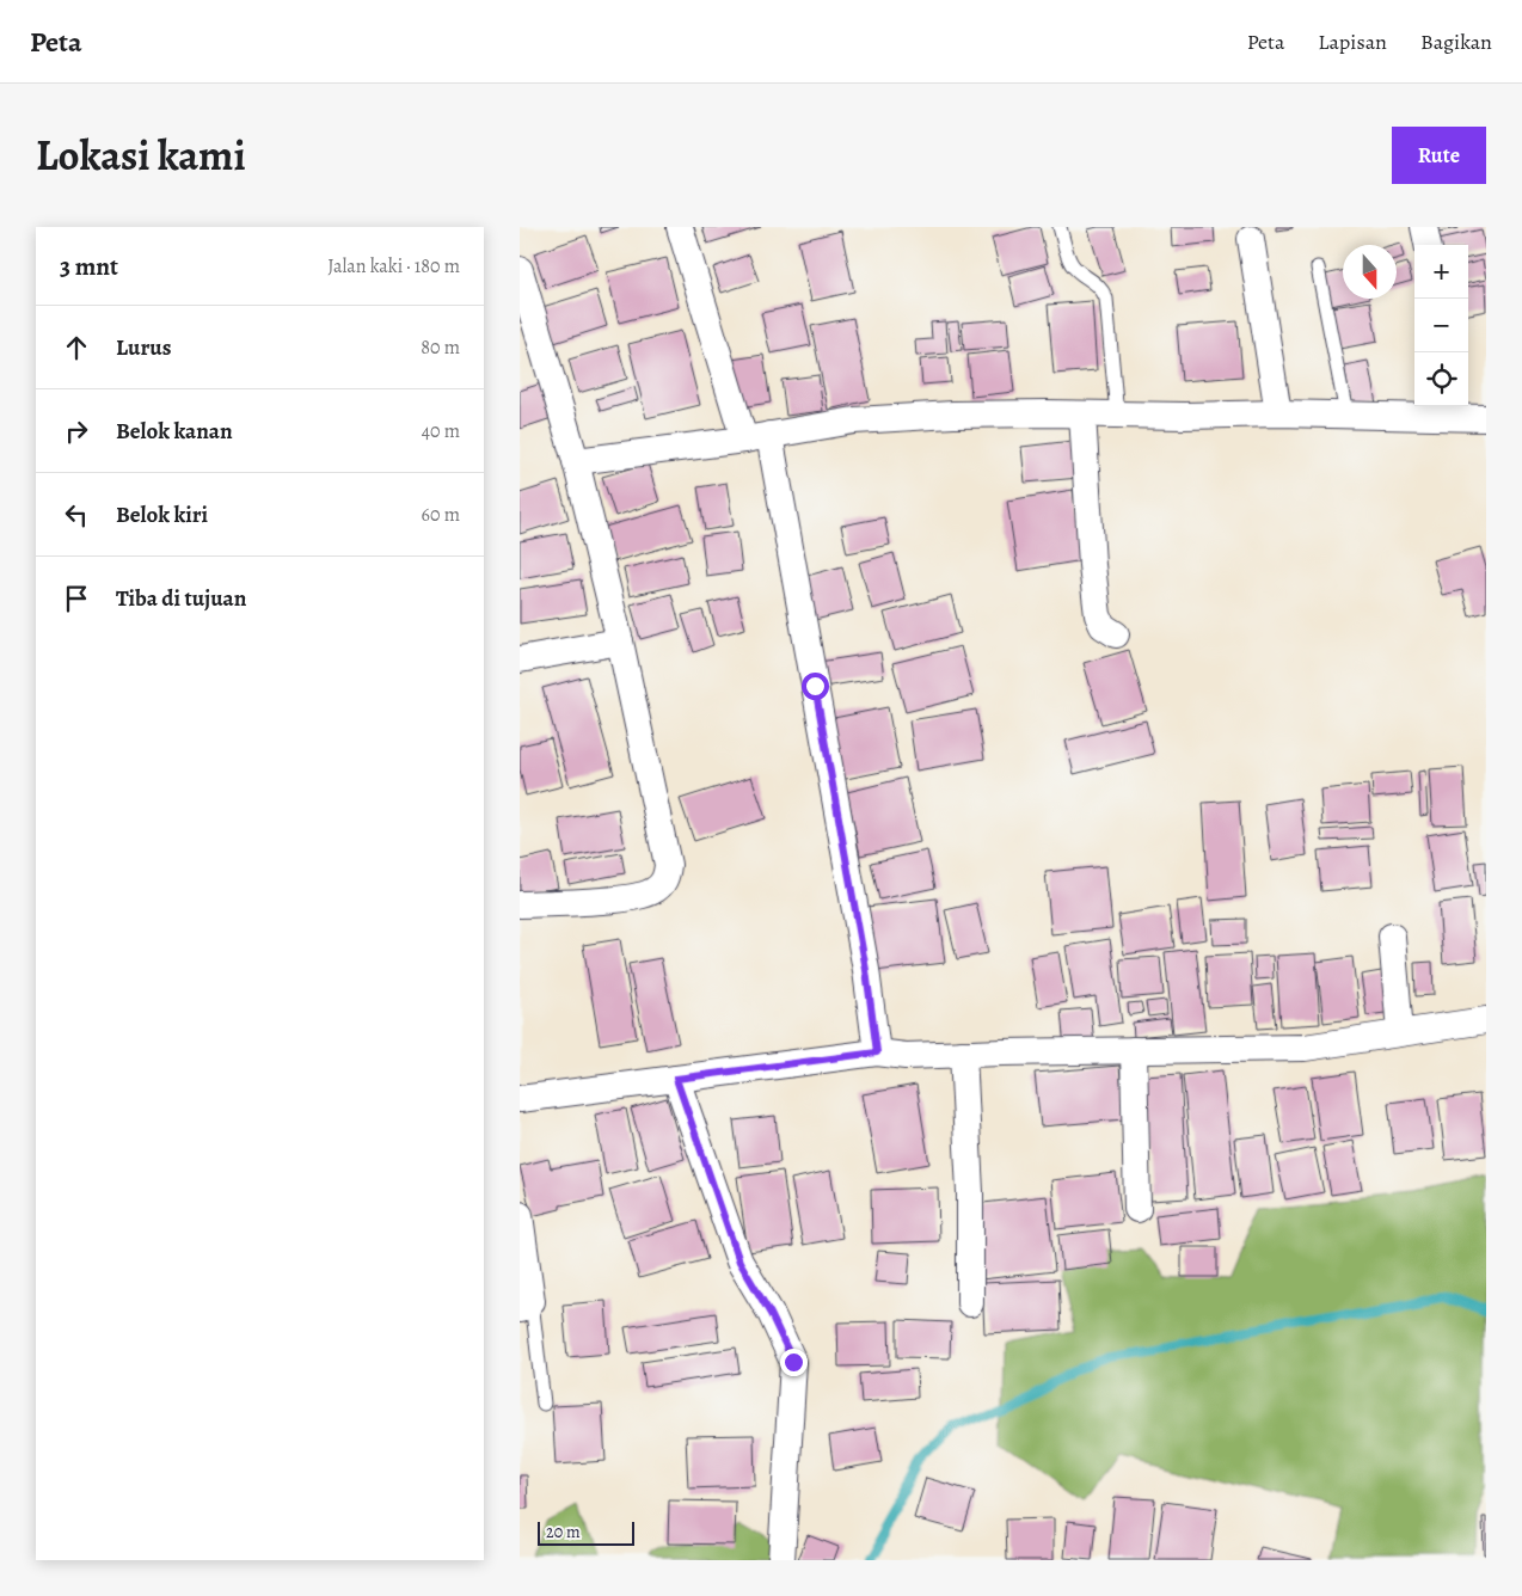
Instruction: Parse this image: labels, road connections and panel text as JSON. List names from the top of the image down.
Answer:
{
  "scale_bar": "20 m",
  "north": "bottom",
  "page": {
    "header": "Peta",
    "nav": ["Peta", "Lapisan", "Bagikan"],
    "title": "Lokasi kami",
    "buttons": "Rute",
    "heading": ["3 mnt", "Jalan kaki · 180 m"],
    "map_buttons": ["+", "−"],
    "list": [
      ["Lurus", "80 m"],
      ["Belok kanan", "40 m"],
      ["Belok kiri", "60 m"],
      "Tiba di tujuan"
    ],
    "scale": "20 m"
  }
}
